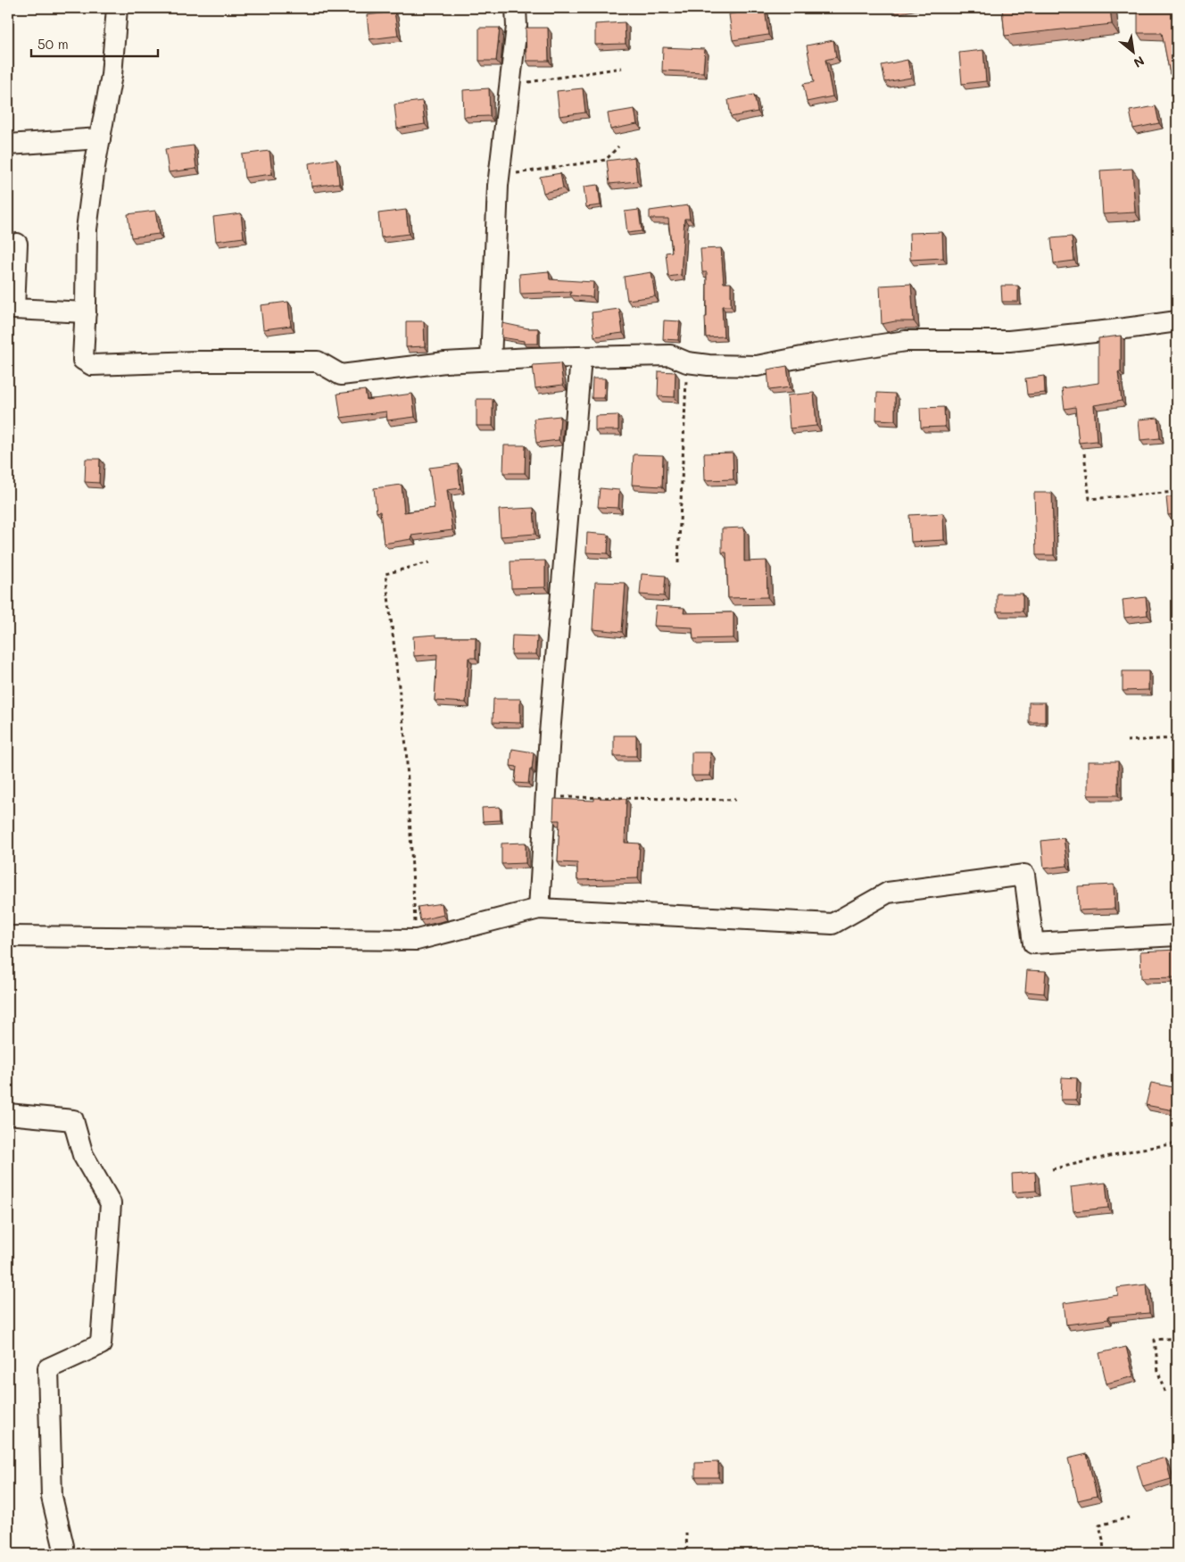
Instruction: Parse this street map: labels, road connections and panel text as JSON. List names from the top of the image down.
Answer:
{
  "scale_bar": "50 m",
  "north": "bottom right"
}
